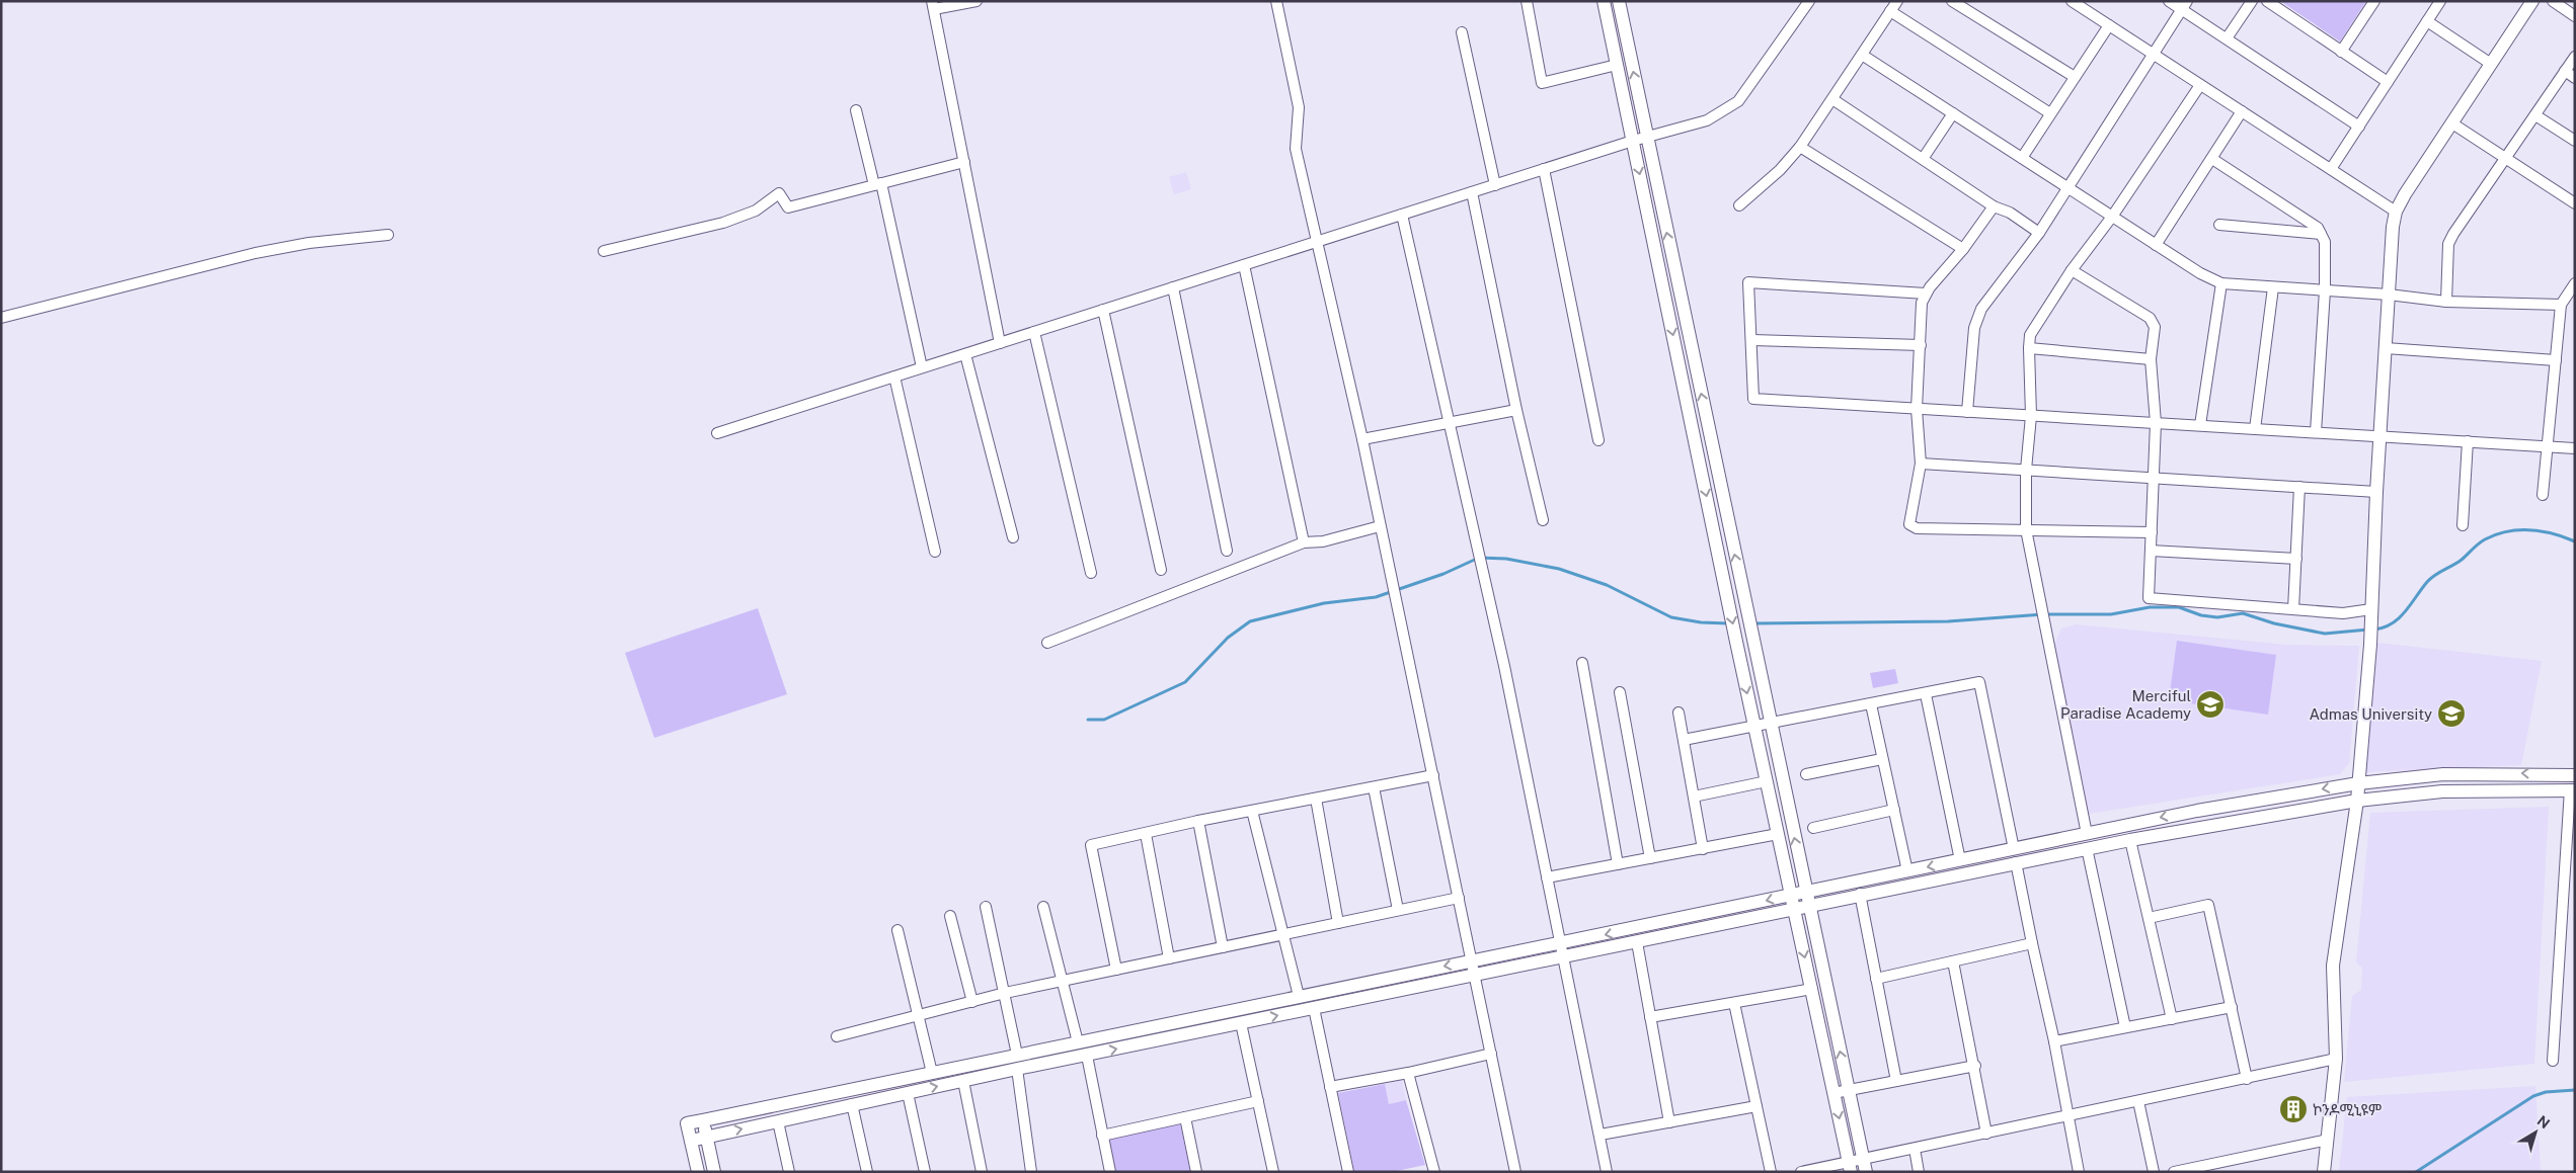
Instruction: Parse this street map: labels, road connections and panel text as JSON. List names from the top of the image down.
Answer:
{
  "places": {
    "school or university": ["Merciful Paradise Academy", "Admas University"],
    "building": ["ኮንዶሚኒዩም"]
  },
  "north": "top right"
}
